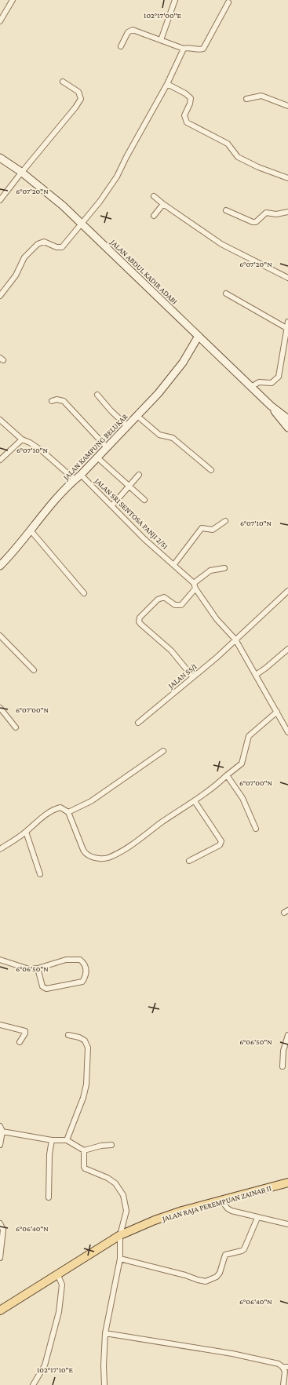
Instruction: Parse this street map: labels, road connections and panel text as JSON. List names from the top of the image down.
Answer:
{
  "streets": {
    "main road": ["JALAN ABDUL KADIR ADABI", "JALAN KAMPUNG BELUKAR", "JALAN RAJA PEREMPUAN ZAINAB II"],
    "street": ["JALAN SRI SENTOSA PANJI 2/51", "JALAN S5/1"]
  },
  "crossings": [
    ["JALAN ABDUL KADIR ADABI", "JALAN KAMPUNG BELUKAR"],
    ["JALAN KAMPUNG BELUKAR", "JALAN SRI SENTOSA PANJI 2/51"]
  ],
  "coordinates": [
    "102°17'00\"E",
    "6°07'20\"N",
    "6°07'10\"N",
    "6°07'00\"N",
    "6°06'50\"N",
    "6°06'40\"N",
    "102°17'10\"E"
  ]
}
